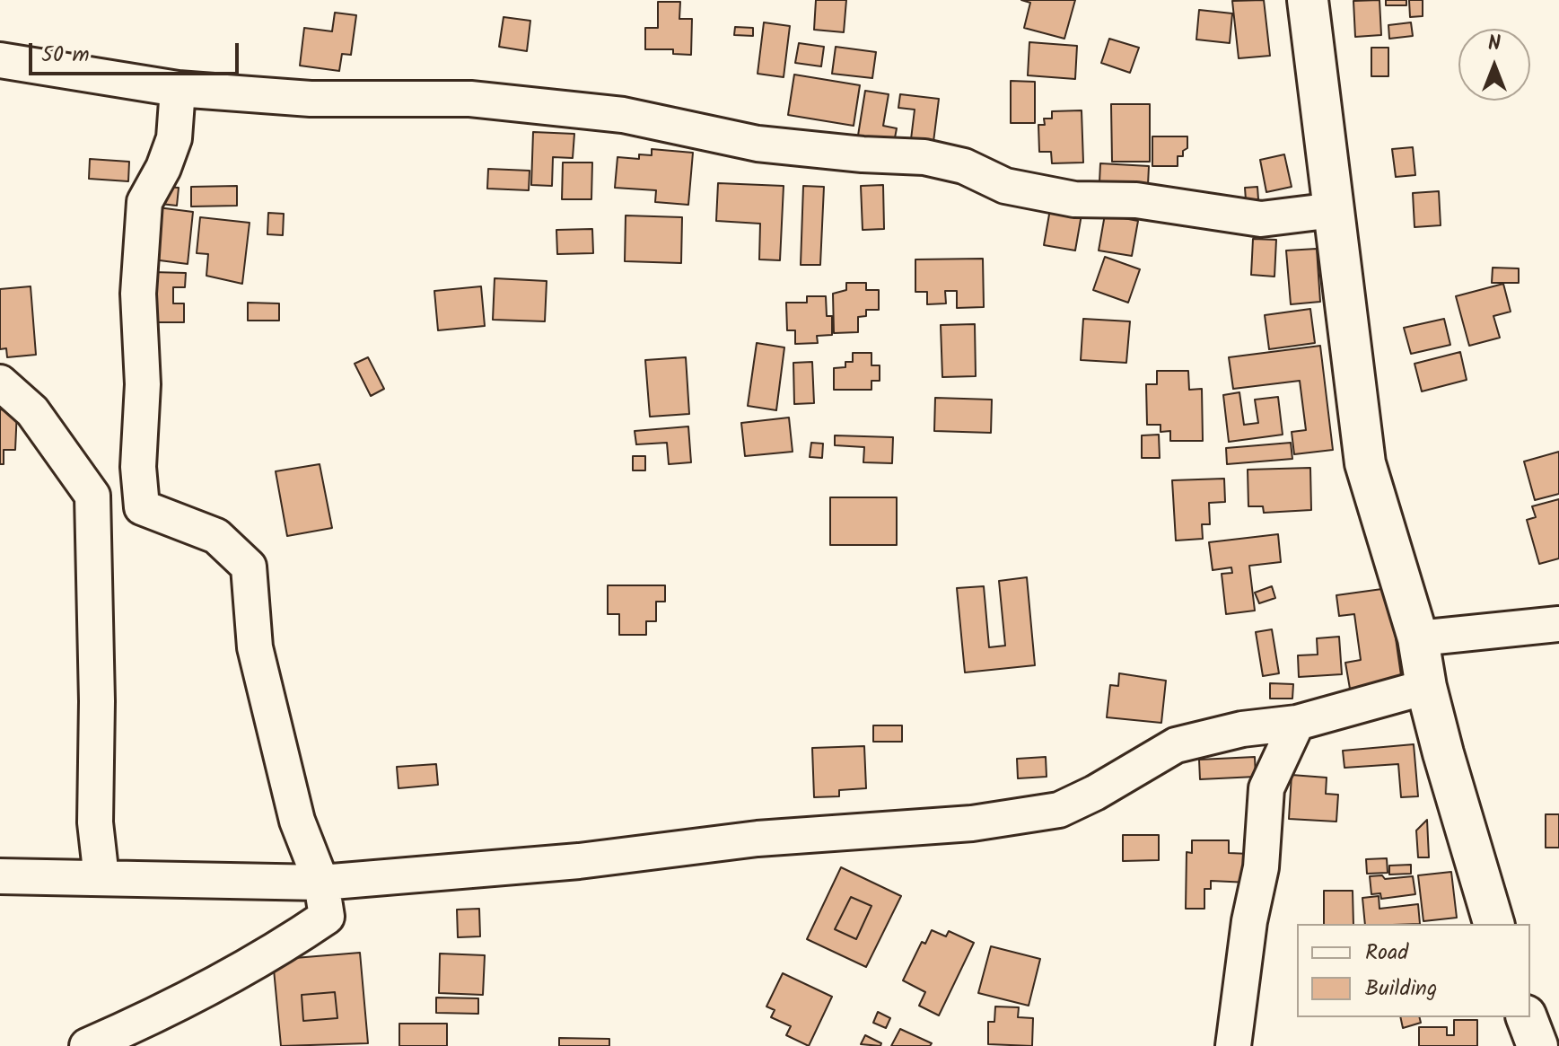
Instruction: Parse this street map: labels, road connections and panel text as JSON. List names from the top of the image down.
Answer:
{
  "legend": ["Road", "Building"],
  "scale_bar": "50 m",
  "north": "top"
}
